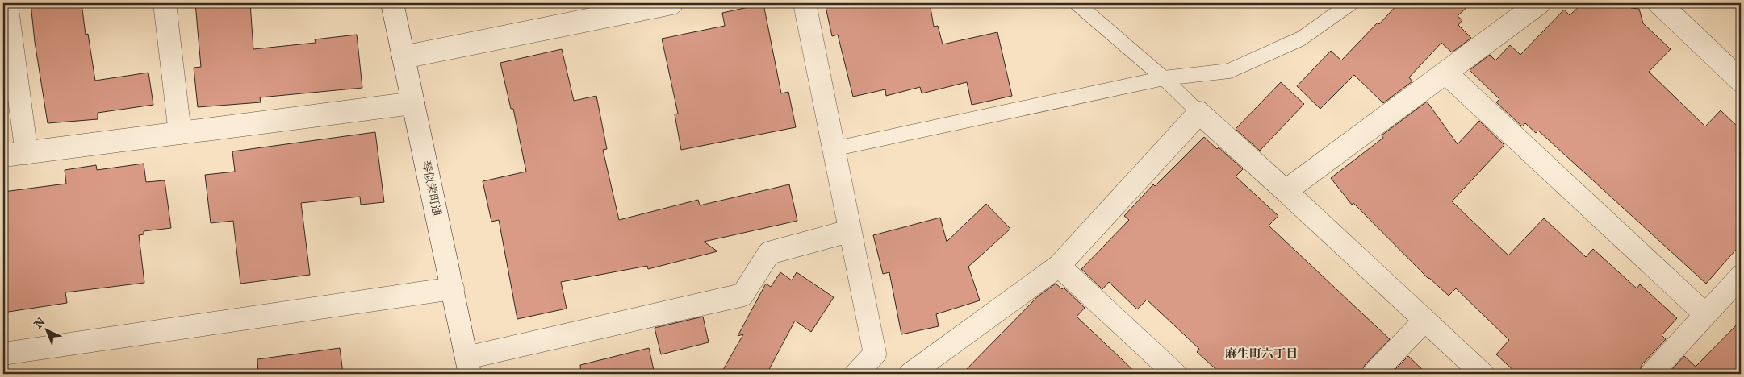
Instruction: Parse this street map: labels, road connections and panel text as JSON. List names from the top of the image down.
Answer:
{
  "streets": {
    "street": ["琴似栄町通"]
  },
  "districts": ["麻生町六丁目"],
  "north": "top left"
}
